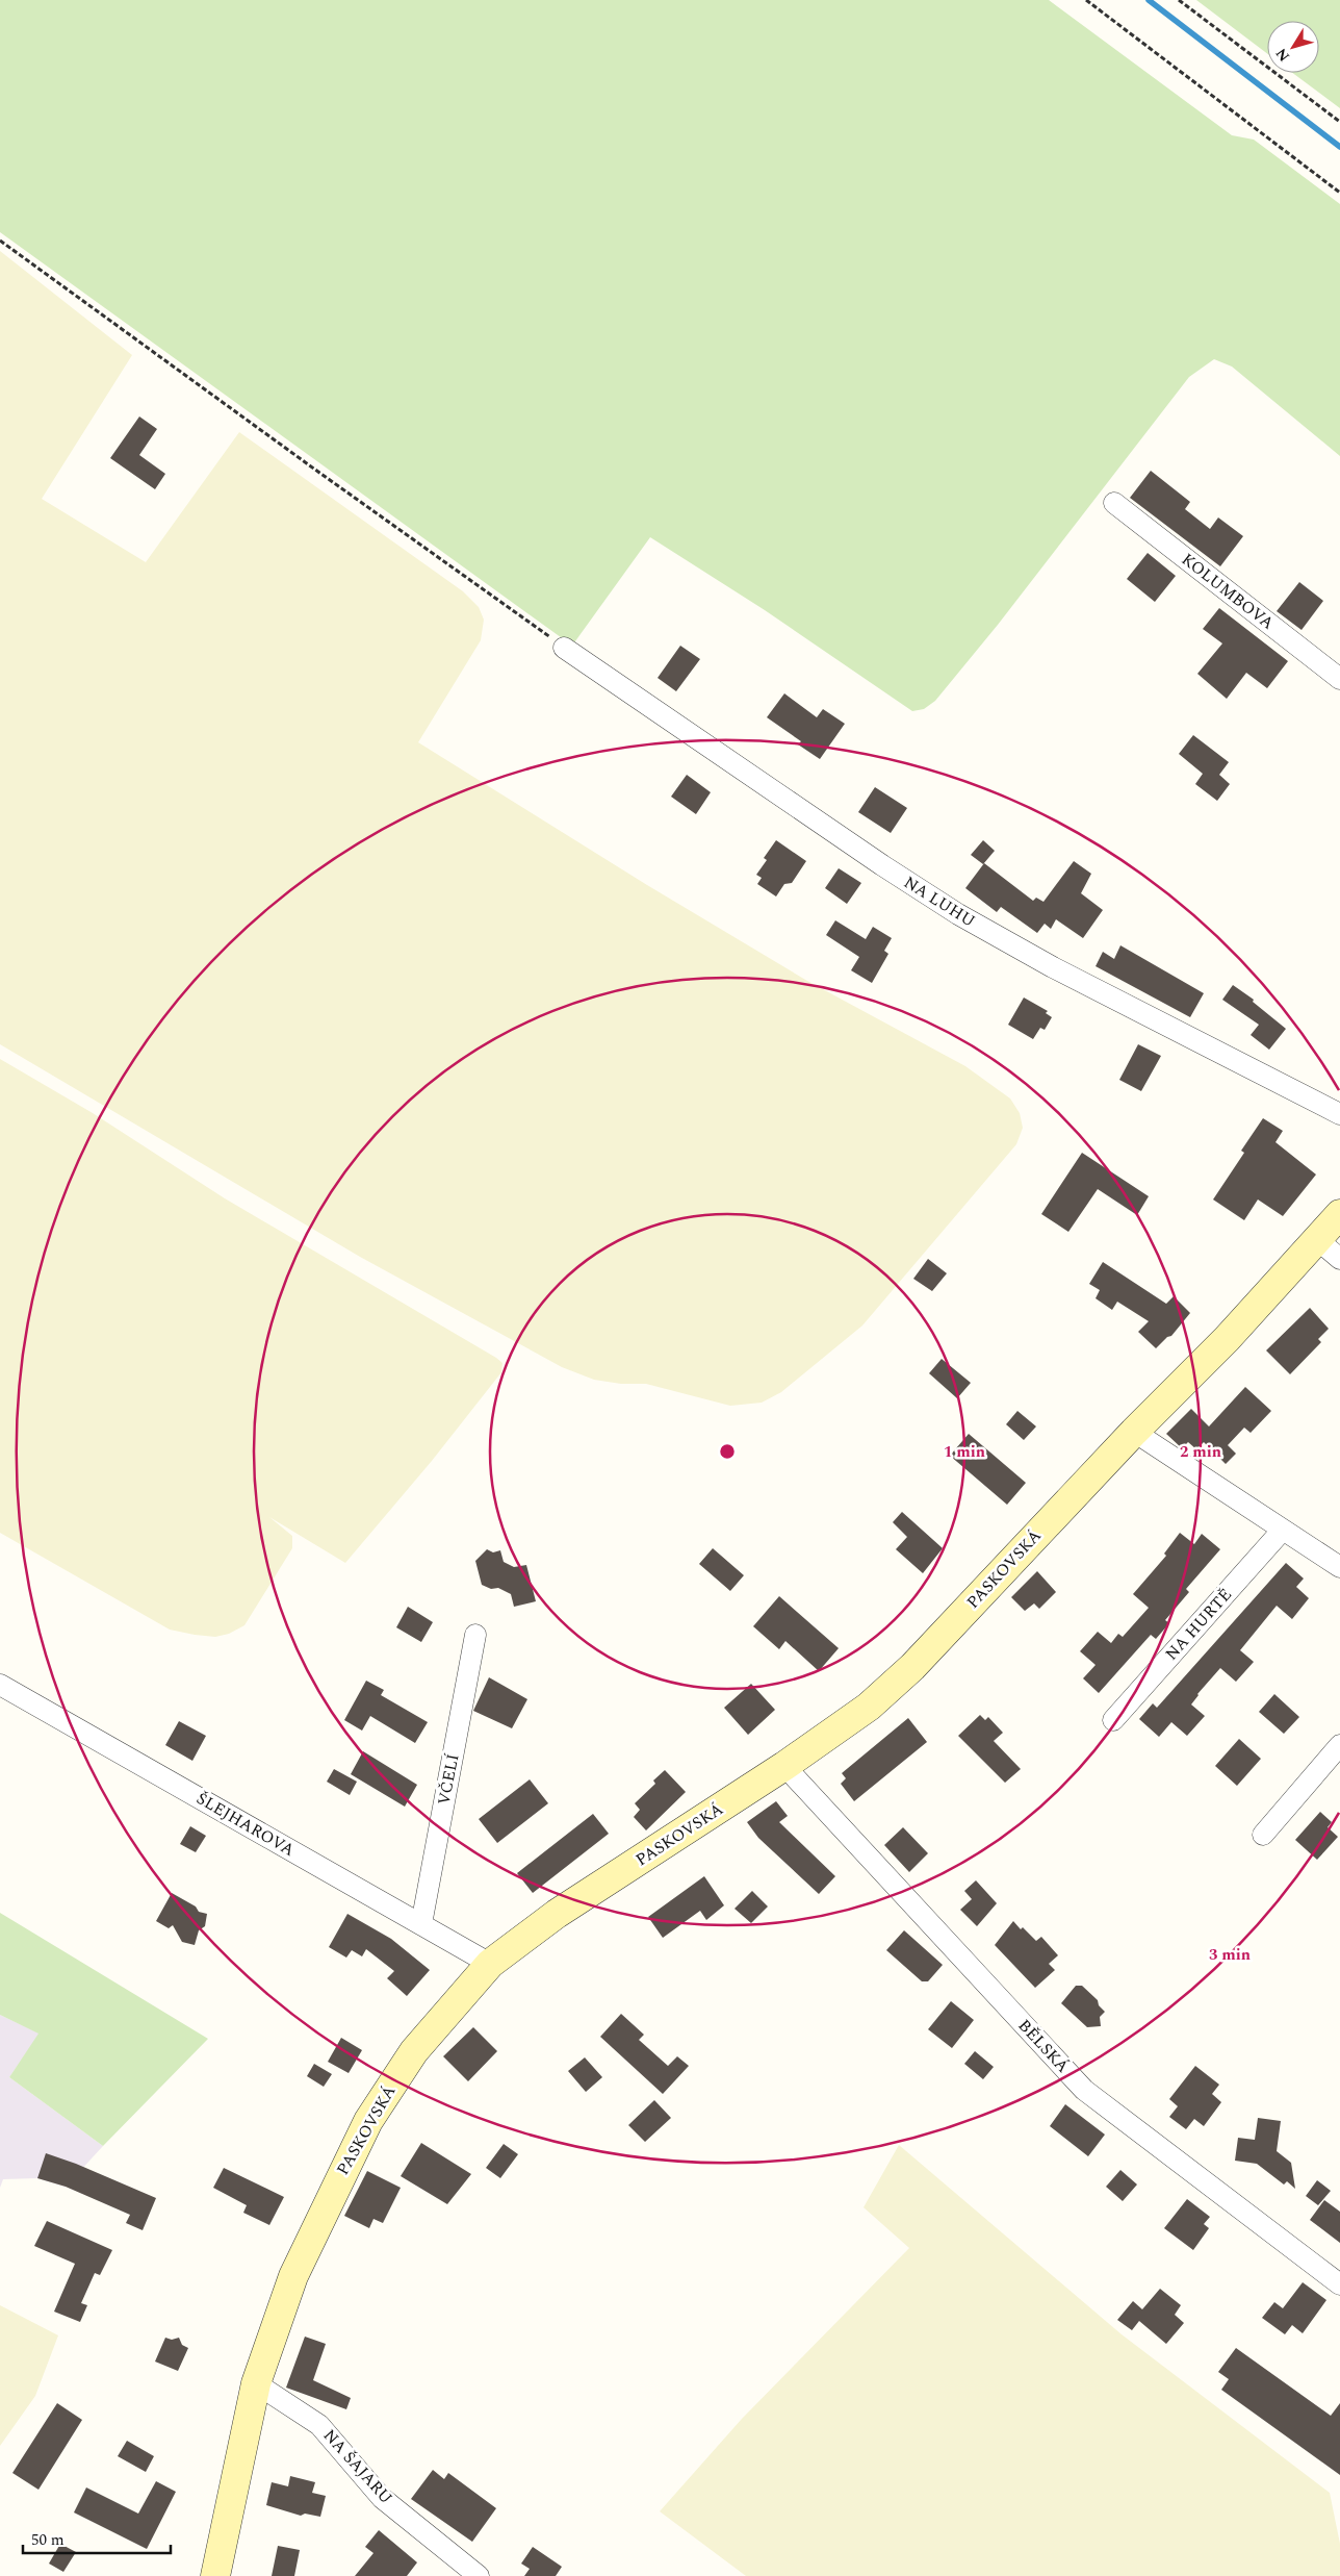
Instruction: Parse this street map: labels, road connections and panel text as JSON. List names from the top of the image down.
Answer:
{
  "streets": {
    "street": [
      "KOLUMBOVA",
      "NA LUHU",
      "PASKOVSKÁ",
      "NA HURTĚ",
      "VČELÍ",
      "ŠLEJHAROVA",
      "BĚLSKÁ",
      "NA ŠAJARU"
    ]
  },
  "crossings": [
    ["PASKOVSKÁ", "ŠLEJHAROVA"],
    ["PASKOVSKÁ", "BĚLSKÁ"],
    ["PASKOVSKÁ", "NA ŠAJARU"],
    ["VČELÍ", "ŠLEJHAROVA"]
  ],
  "scale_bar": "50 m",
  "north": "bottom left",
  "rings": ["1 min", "2 min", "3 min"]
}
